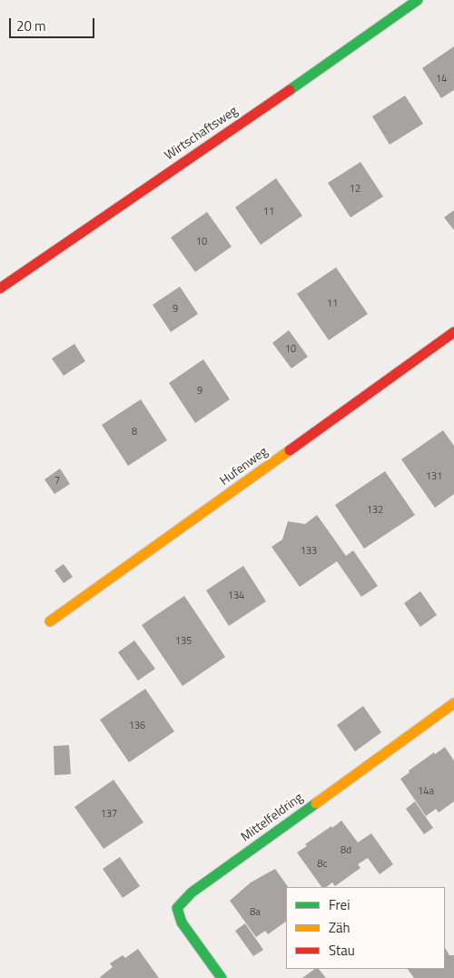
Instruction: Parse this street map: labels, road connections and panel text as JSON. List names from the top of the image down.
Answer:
{
  "streets": {
    "street": ["Wirtschaftsweg", "Hufenweg", "Mittelfeldring"]
  },
  "house_numbers": [
    "14",
    "12",
    "11",
    "10",
    "11",
    "9",
    "10",
    "9",
    "8",
    "131",
    "7",
    "132",
    "133",
    "134",
    "135",
    "136",
    "14a",
    "137",
    "8d",
    "8c",
    "8a"
  ],
  "legend": ["Frei", "Zäh", "Stau"],
  "scale_bar": "20 m"
}
